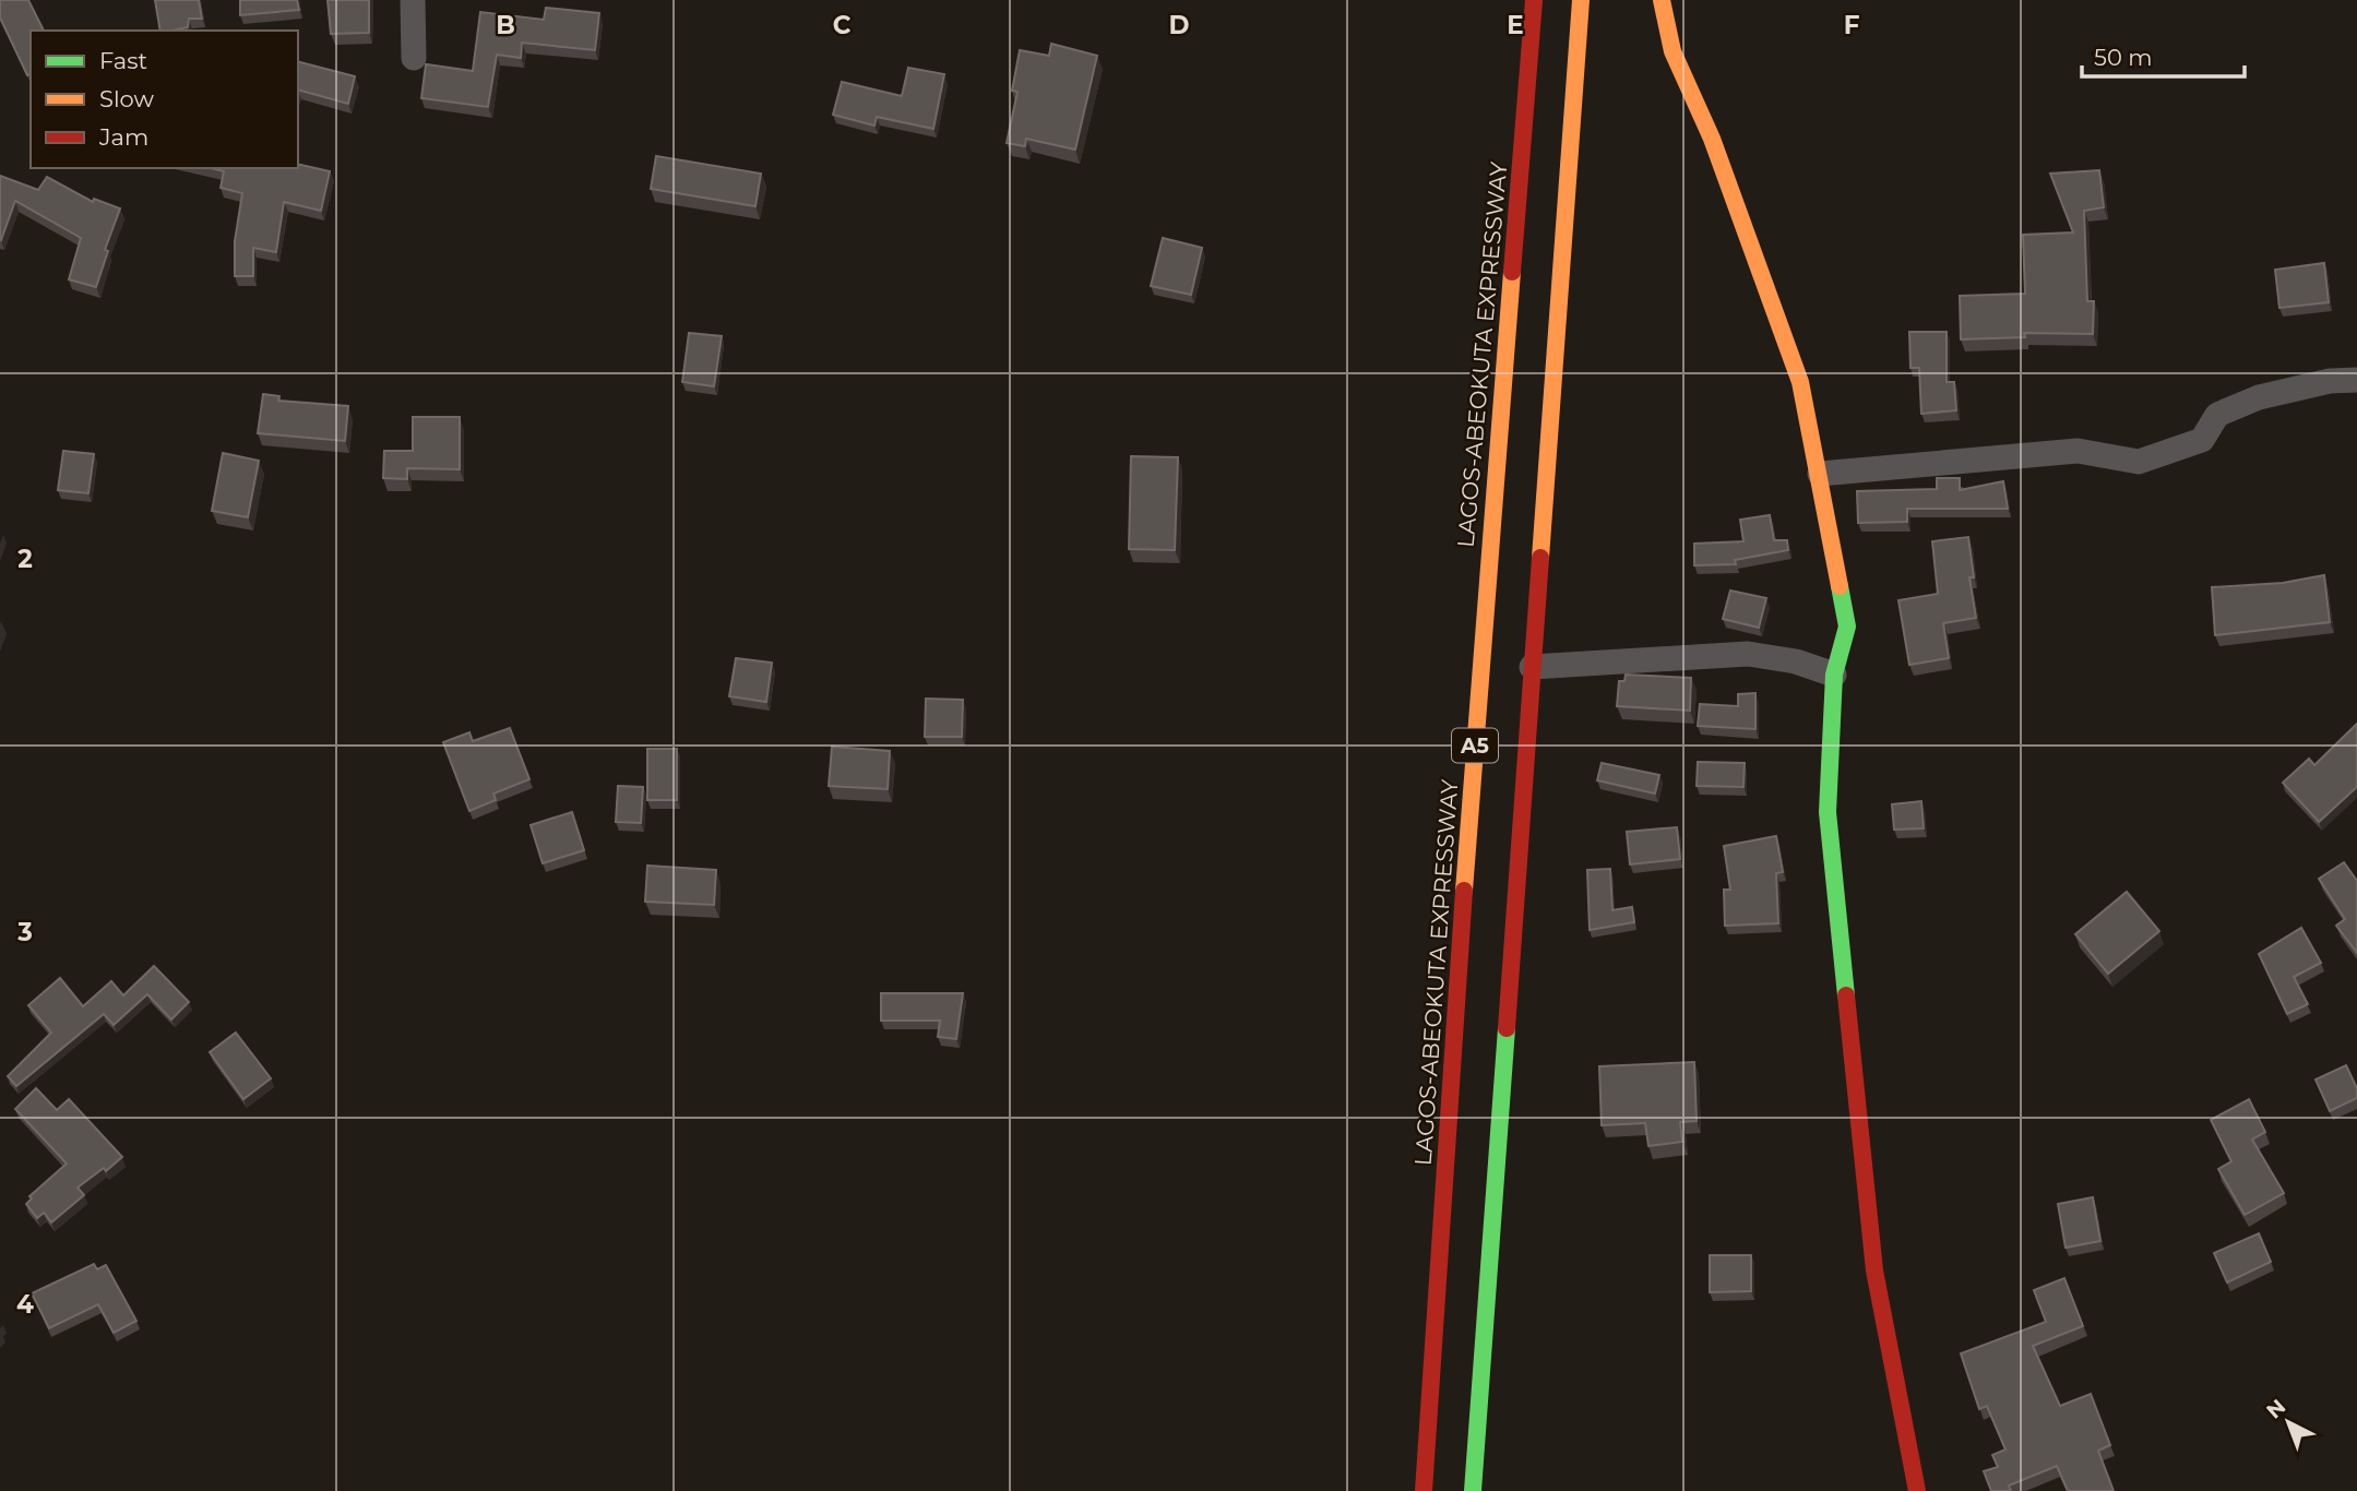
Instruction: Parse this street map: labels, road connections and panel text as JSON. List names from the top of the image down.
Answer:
{
  "streets": {
    "main road": ["LAGOS-ABEOKUTA EXPRESSWAY", "A5"]
  },
  "legend": ["Fast", "Slow", "Jam"],
  "scale_bar": "50 m",
  "north": "top left",
  "grid": {
    "columns": [
      "B",
      "C",
      "D",
      "E",
      "F"
    ],
    "rows": ["2", "3", "4"]
  }
}
